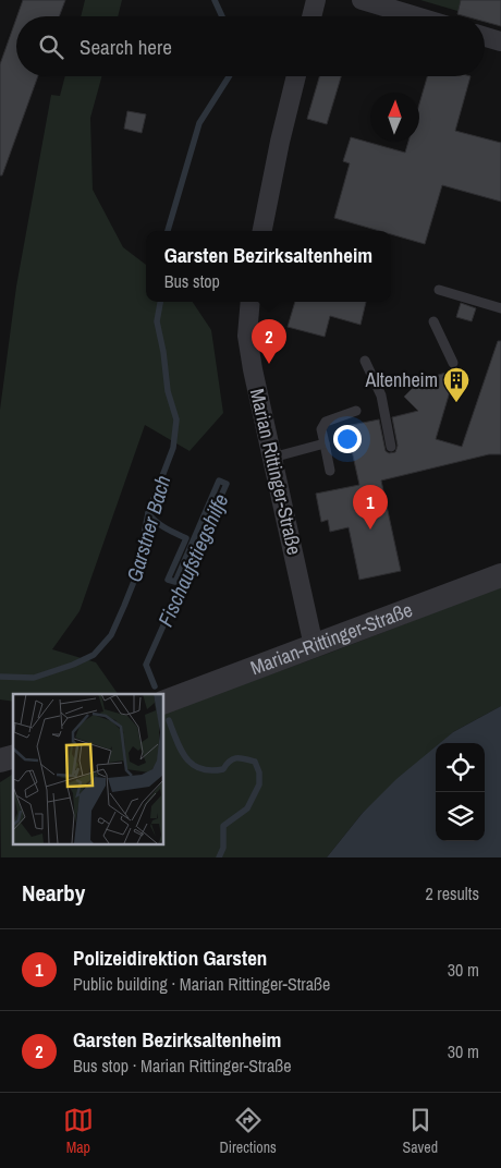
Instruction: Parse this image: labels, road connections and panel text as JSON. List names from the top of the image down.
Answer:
{
  "streets": {
    "street": ["Marian Rittinger-Straße", "Marian-Rittinger-Straße"]
  },
  "crossings": [
    ["Marian Rittinger-Straße", "Marian-Rittinger-Straße"]
  ],
  "water": ["Garstner Bach", "Fischaufstiegshilfe"],
  "places": {
    "building": ["Altenheim"]
  },
  "north": "top",
  "page": {
    "search": "Search here",
    "popup": ["Garsten Bezirksaltenheim", "Bus stop"],
    "pins": ["2", "1"],
    "heading": ["Nearby", "2 results"],
    "list": [
      {
        "mark": "1",
        "name": "Polizeidirektion Garsten",
        "note": "Public building · Marian Rittinger-Straße",
        "value": "30 m"
      },
      {
        "mark": "2",
        "name": "Garsten Bezirksaltenheim",
        "note": "Bus stop · Marian Rittinger-Straße",
        "value": "30 m"
      }
    ],
    "nav": ["Map", "Directions", "Saved"]
  }
}
